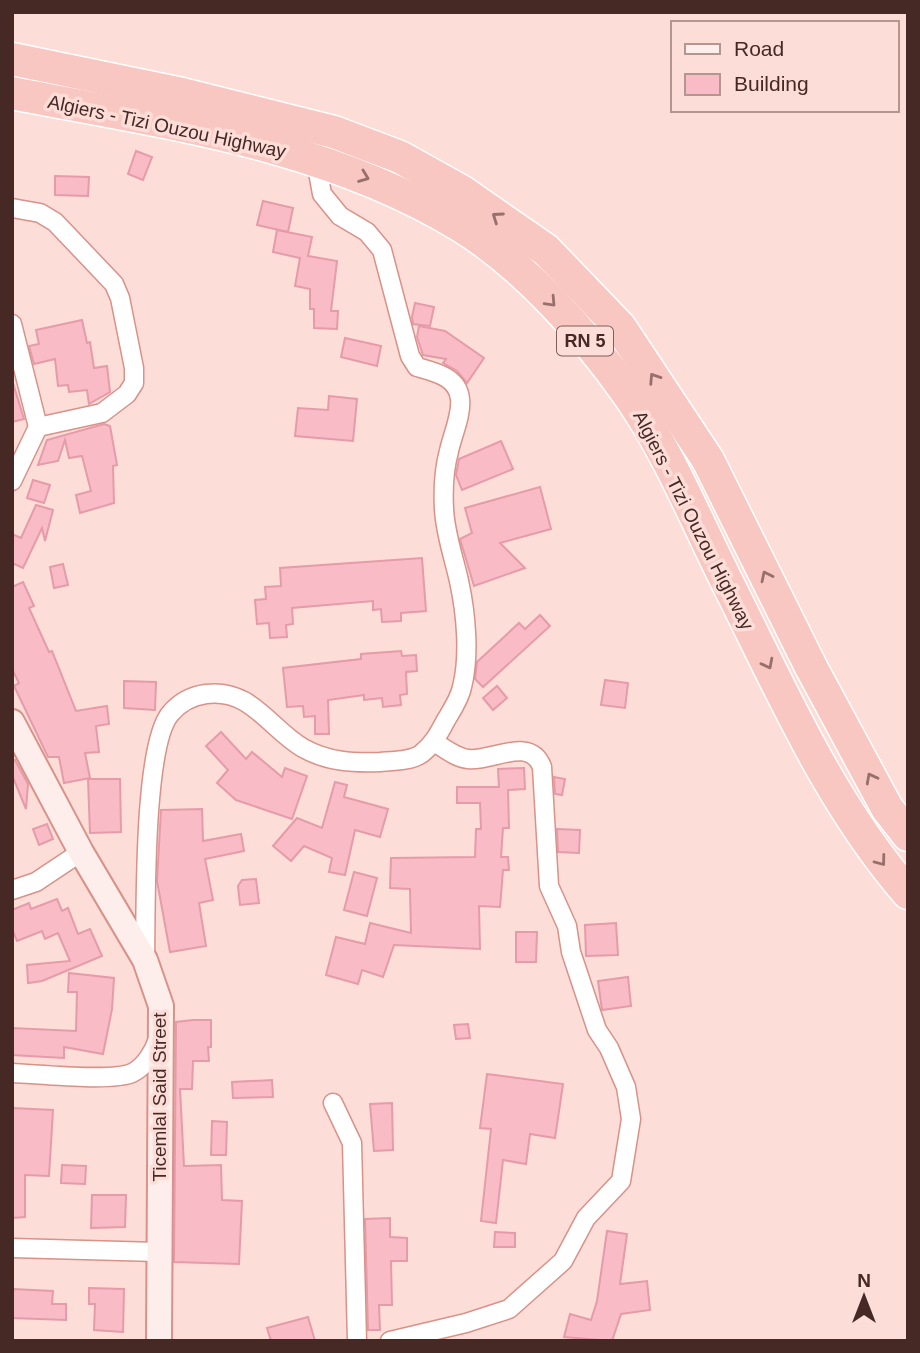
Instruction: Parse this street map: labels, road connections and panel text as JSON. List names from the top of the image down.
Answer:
{
  "streets": {
    "highway": ["Algiers - Tizi Ouzou Highway", "RN 5"],
    "main road": ["Ticemlal Said Street"]
  },
  "legend": ["Road", "Building"],
  "north": "top"
}
